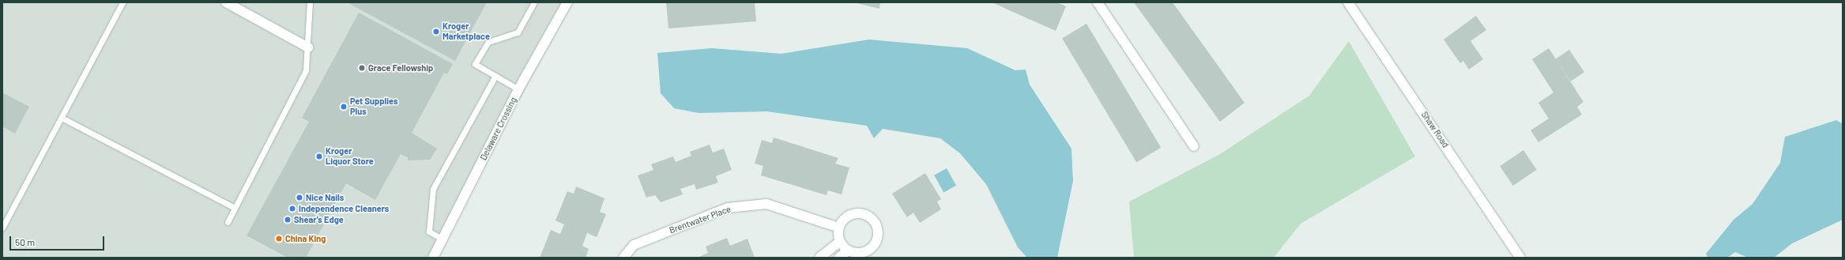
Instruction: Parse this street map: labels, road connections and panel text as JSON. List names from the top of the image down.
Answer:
{
  "streets": {
    "street": ["Delaware Crossing", "Shaw Road", "Brentwater Place"]
  },
  "places": [
    "Kroger Marketplace",
    "Grace Fellowship",
    "Pet Supplies Plus",
    "Kroger Liquor Store",
    "Nice Nails",
    "Independence Cleaners",
    "Shear's Edge",
    "China King"
  ],
  "scale_bar": "50 m"
}
